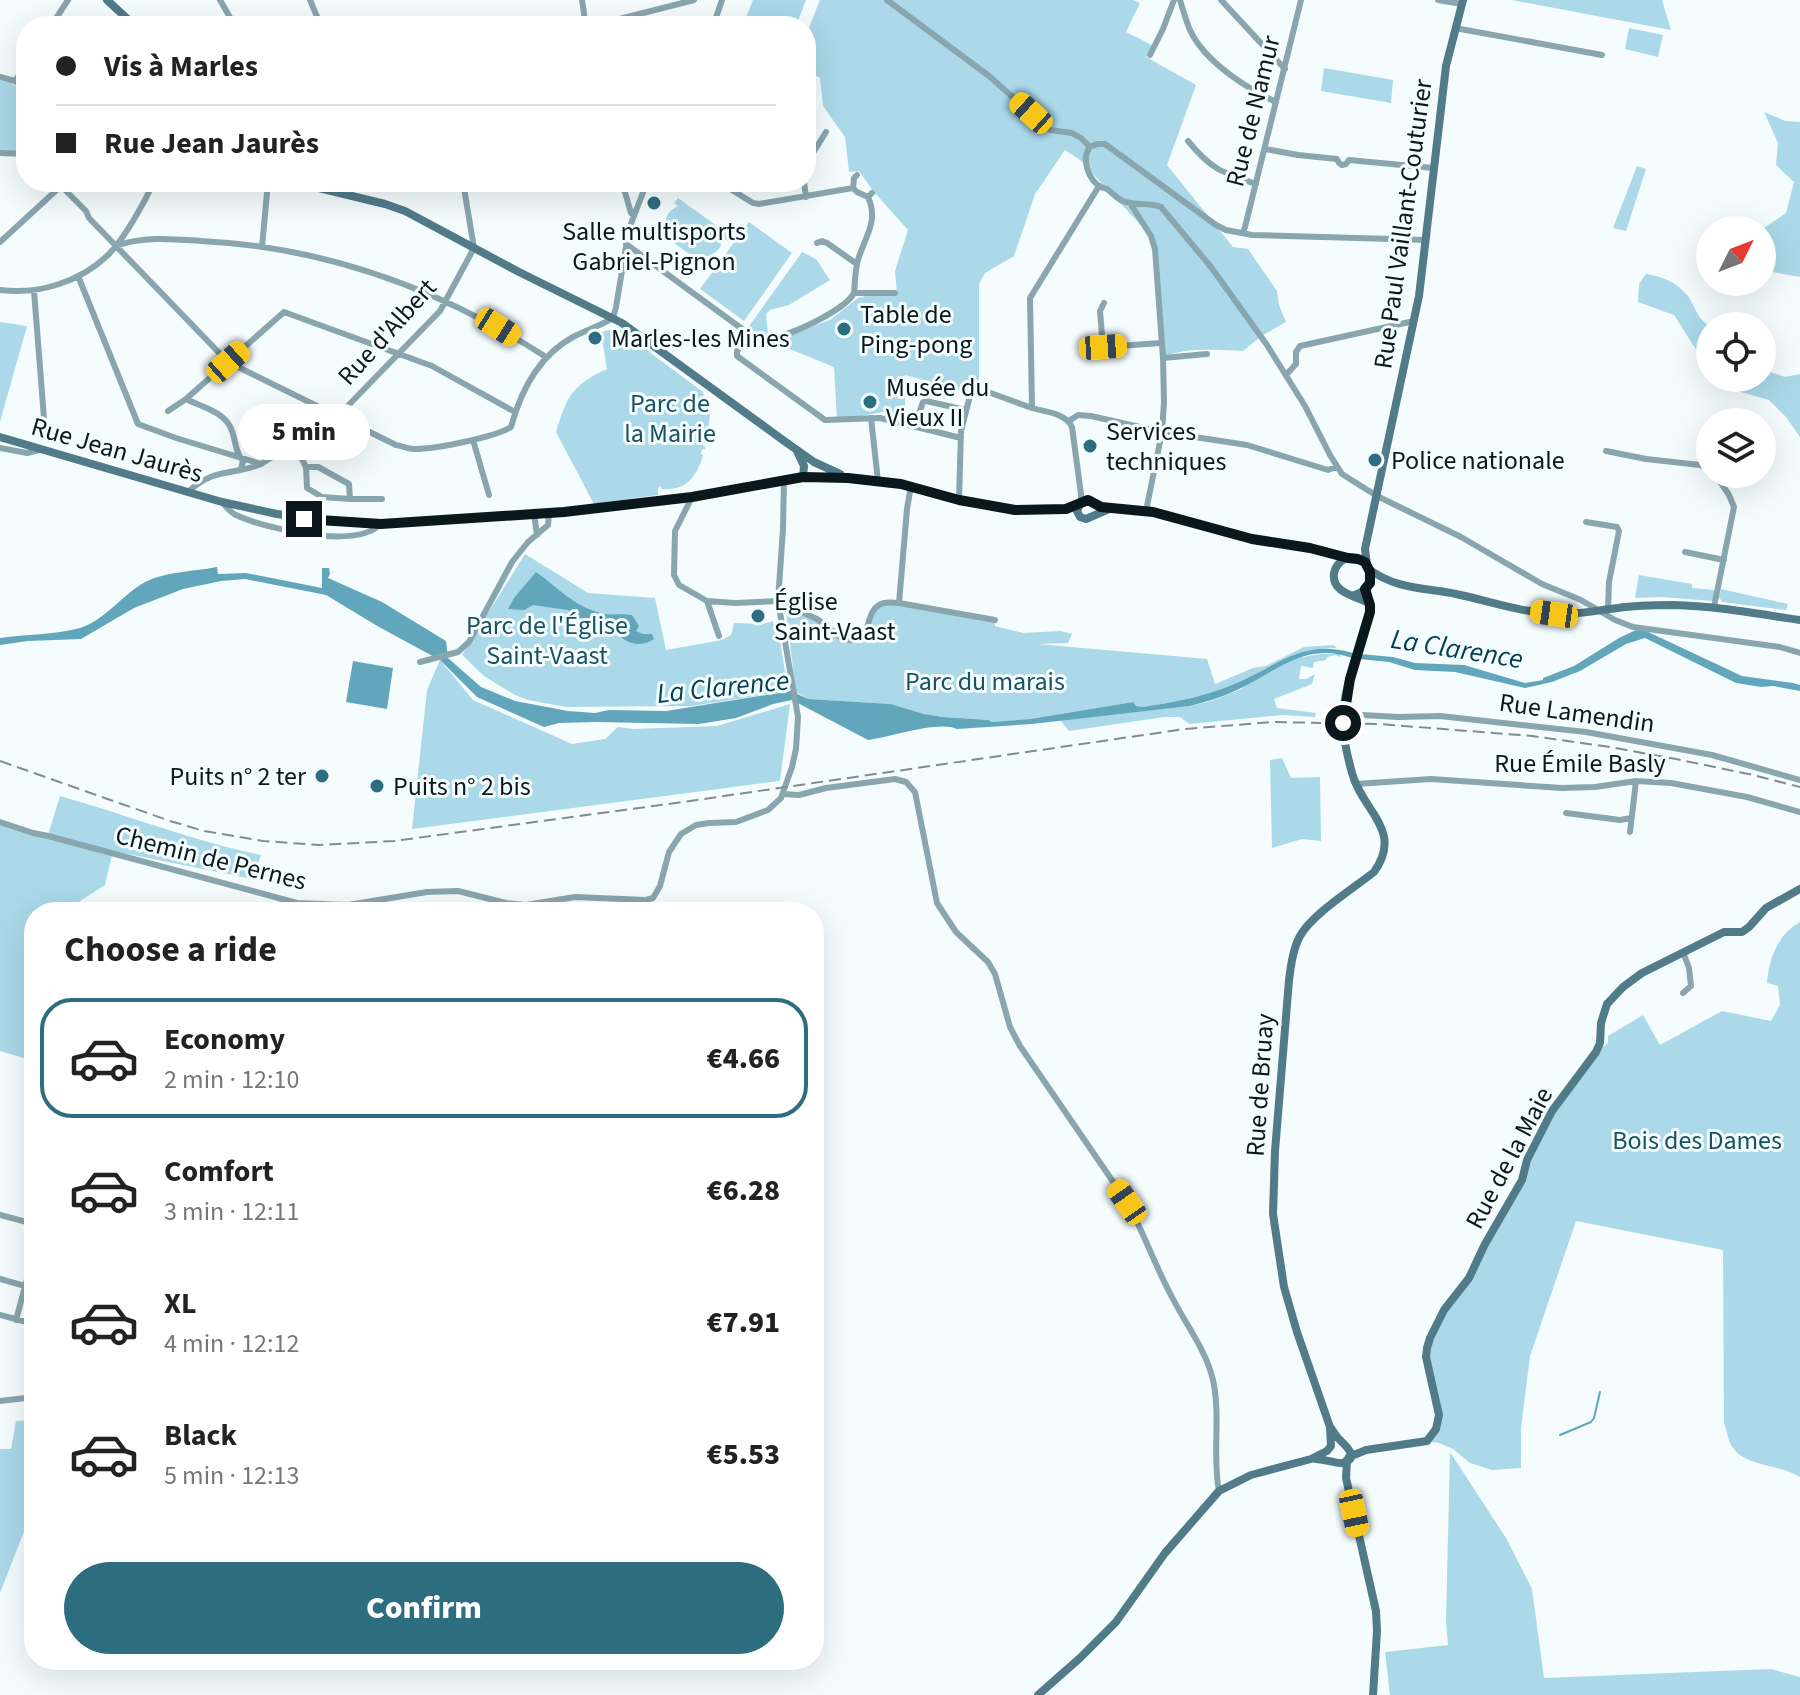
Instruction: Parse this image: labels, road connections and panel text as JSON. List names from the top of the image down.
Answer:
{
  "streets": {
    "main road": [
      "Rue Paul Vaillant-Couturier",
      "Rue Jean Jaurès",
      "Rue de Bruay",
      "Rue de la Maie"
    ],
    "street": [
      "Rue de Namur",
      "Rue d'Albert",
      "Rue Lamendin",
      "Rue Émile Basly",
      "Chemin de Pernes"
    ]
  },
  "crossings": [
    ["Rue d'Albert", "Rue Jean Jaurès"],
    ["Rue Lamendin", "Rue de Bruay"],
    ["Rue Émile Basly", "Rue de Bruay"]
  ],
  "water": ["La Clarence"],
  "parks": [
    "Parc de la Mairie",
    "Parc de l'Église Saint-Vaast",
    "Parc du marais",
    "Bois des Dames"
  ],
  "places": [
    "Salle multisports Gabriel-Pignon",
    "Table de Ping-pong",
    "Marles-les Mines",
    "Musée du Vieux II",
    "Services techniques",
    "Police nationale",
    "Église Saint-Vaast",
    "Puits n° 2 ter",
    "Puits n° 2 bis"
  ],
  "north": "top right",
  "page": {
    "banner": ["Vis à Marles", "Rue Jean Jaurès"],
    "bubble": "5 min",
    "heading": "Choose a ride",
    "list": [
      {
        "name": "Economy",
        "note": "2 min · 12:10",
        "value": "€4.66"
      },
      {
        "name": "Comfort",
        "note": "3 min · 12:11",
        "value": "€6.28"
      },
      {
        "name": "XL",
        "note": "4 min · 12:12",
        "value": "€7.91"
      },
      {
        "name": "Black",
        "note": "5 min · 12:13",
        "value": "€5.53"
      }
    ],
    "buttons": "Confirm"
  }
}
